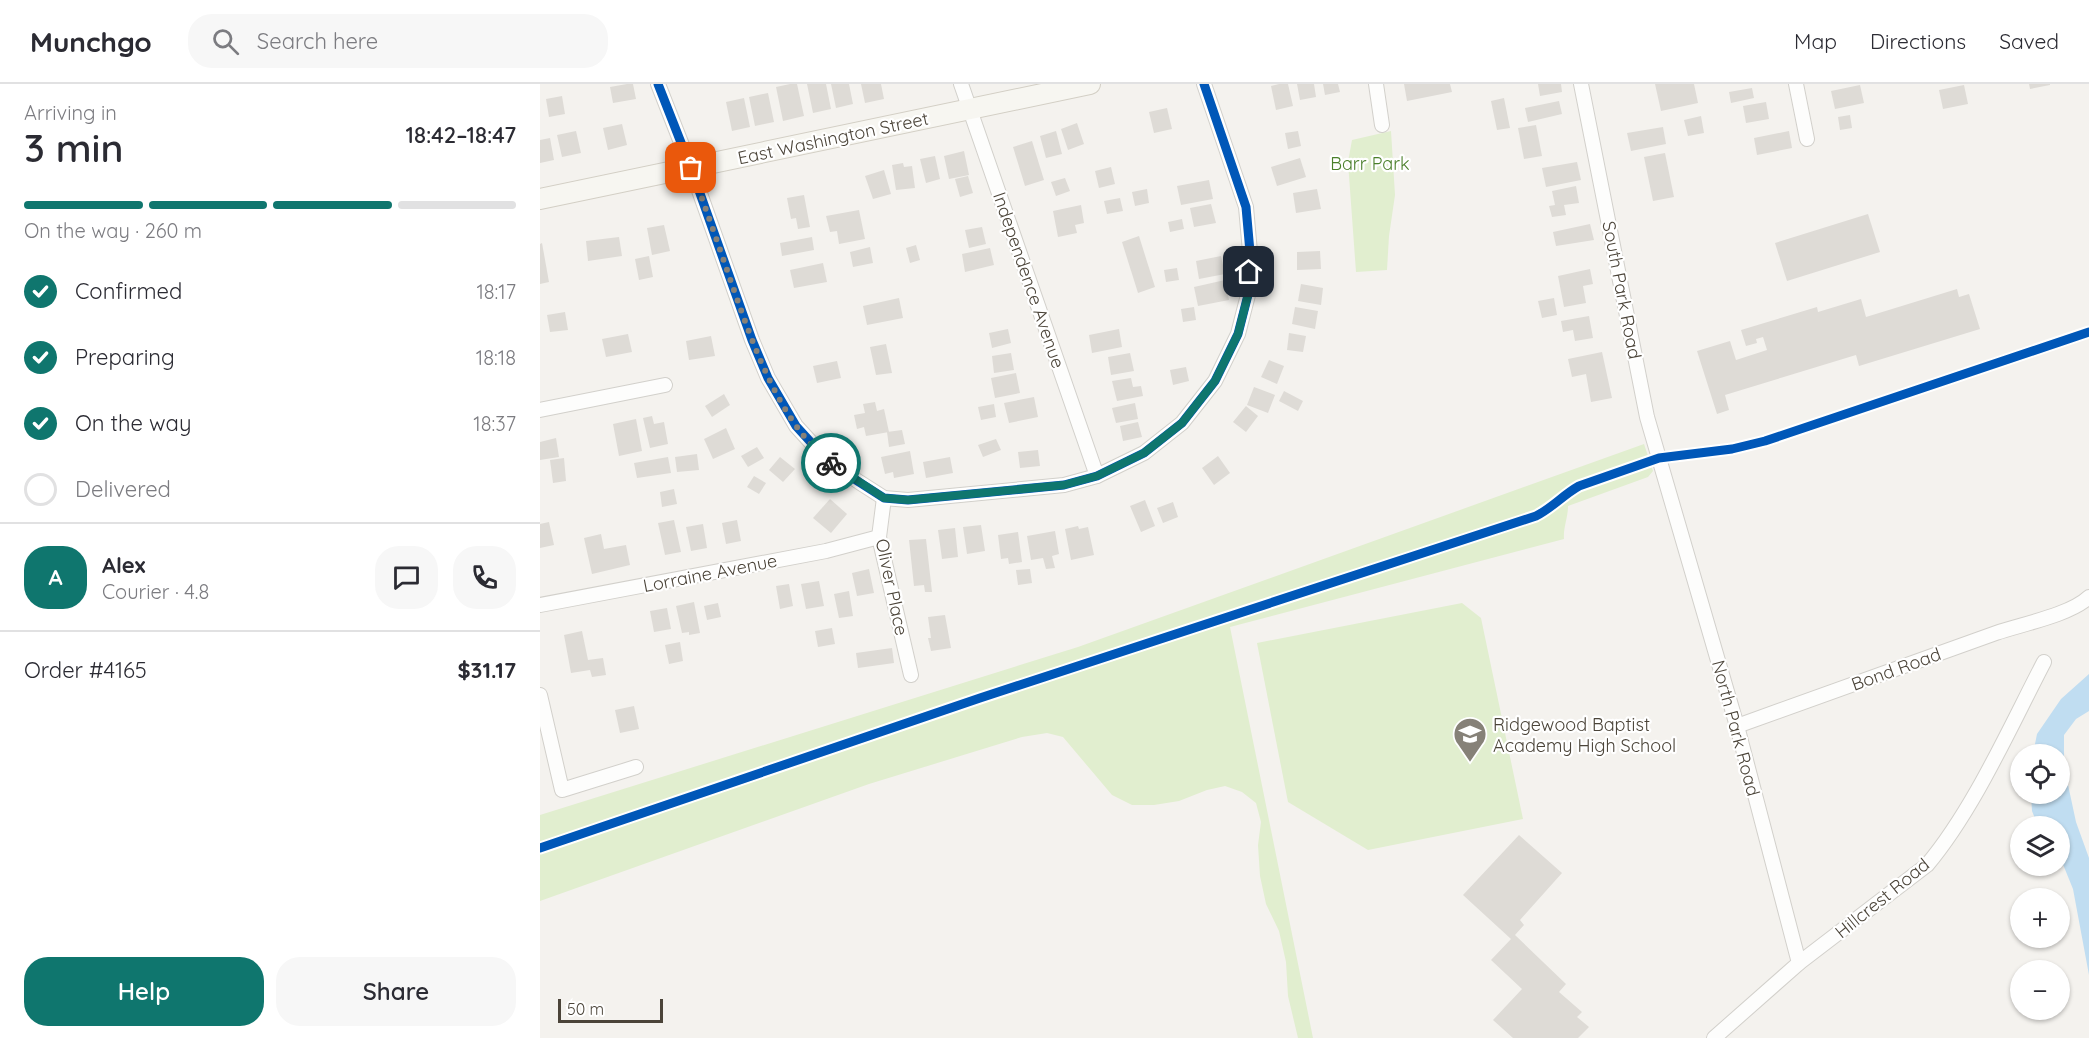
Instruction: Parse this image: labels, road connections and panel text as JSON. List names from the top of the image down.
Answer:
{
  "streets": {
    "street": [
      "East Washington Street",
      "Independence Avenue",
      "South Park Road",
      "Lorraine Avenue",
      "Oliver Place",
      "Bond Road",
      "North Park Road",
      "Hillcrest Road"
    ]
  },
  "crossings": [
    ["East Washington Street", "Independence Avenue"],
    ["South Park Road", "North Park Road"],
    ["Lorraine Avenue", "Oliver Place"],
    ["Bond Road", "North Park Road"],
    ["North Park Road", "Hillcrest Road"]
  ],
  "parks": ["Barr Park"],
  "places": {
    "school or university": ["Ridgewood Baptist Academy High School"]
  },
  "scale_bar": "50 m",
  "page": {
    "header": "Munchgo",
    "search": "Search here",
    "nav": ["Map", "Directions", "Saved"],
    "heading": ["3 min", "Arriving in", "18:42–18:47"],
    "panel": [
      "Alex",
      "Courier · 4.8",
      "Order #4165",
      "$31.17"
    ],
    "bar": "On the way · 260 m",
    "list": [
      ["Confirmed", "18:17"],
      ["Preparing", "18:18"],
      ["On the way", "18:37"],
      "Delivered"
    ],
    "round": "A",
    "map_buttons": ["+", "−"],
    "buttons": ["Help", "Share"],
    "scale": "50 m"
  }
}
